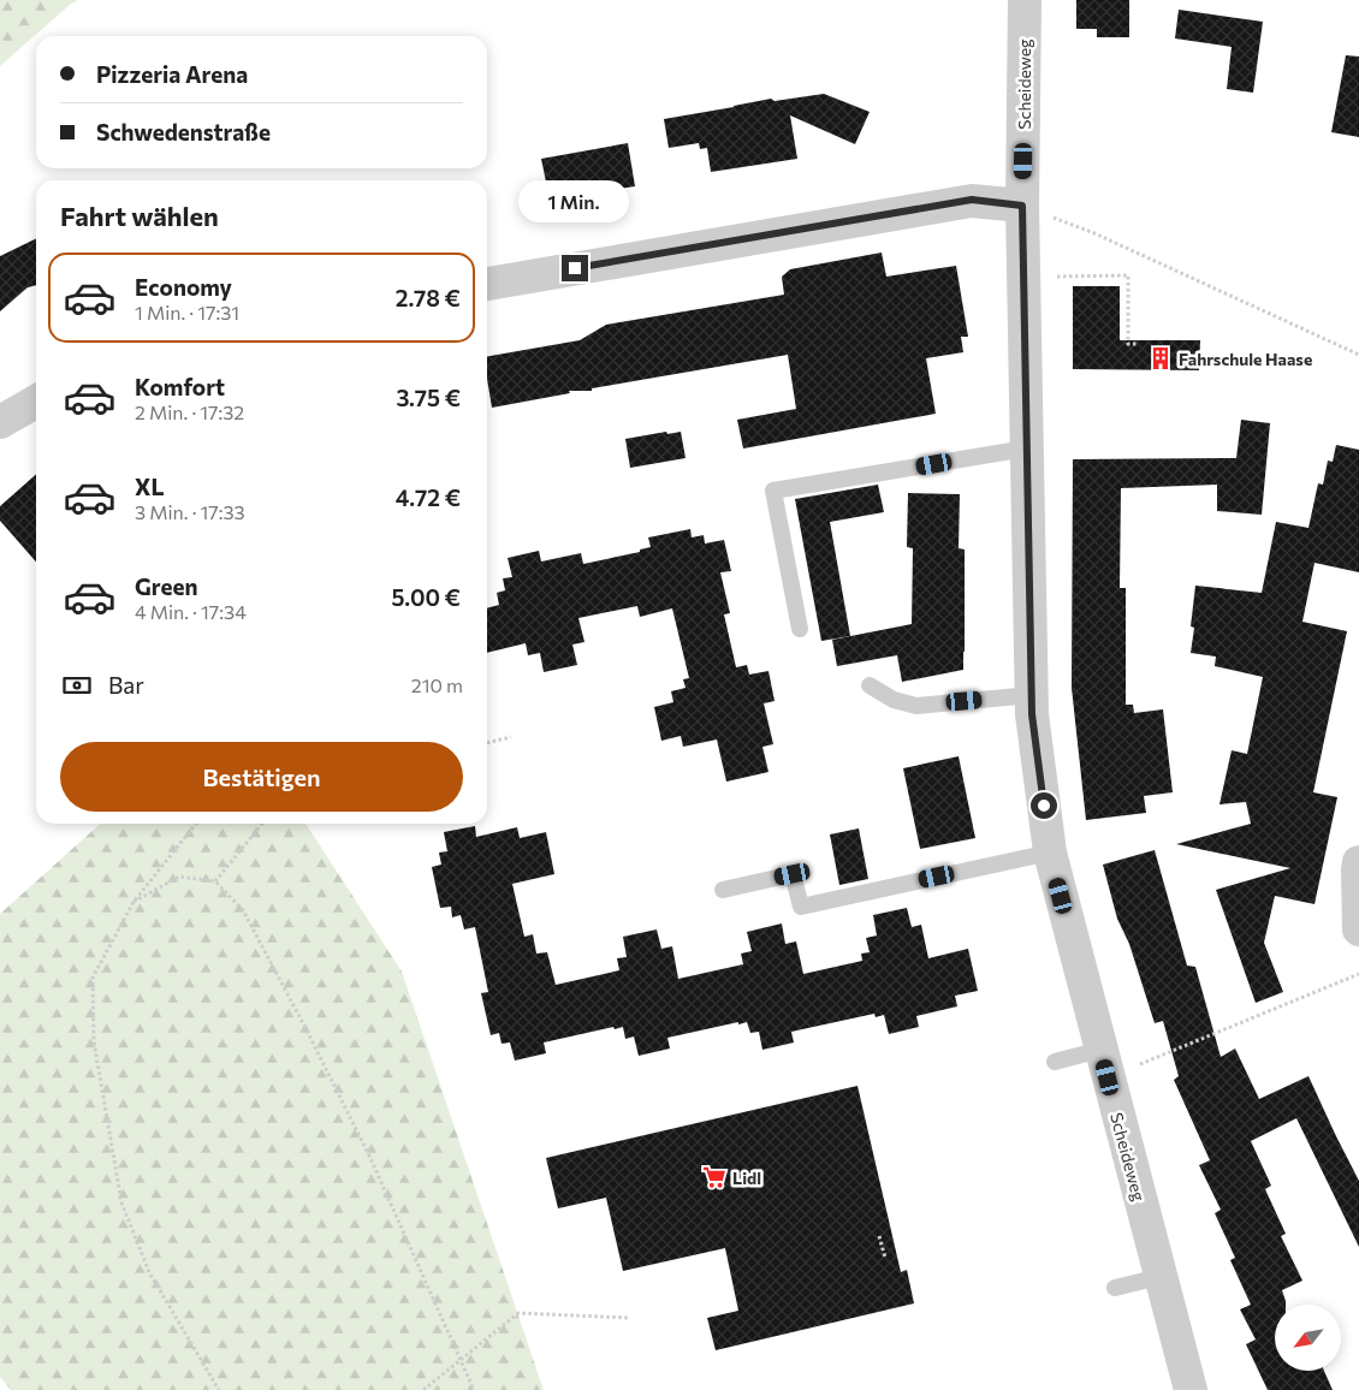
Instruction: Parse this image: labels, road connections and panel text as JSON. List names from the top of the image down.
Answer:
{
  "streets": {
    "street": ["Scheideweg"]
  },
  "places": {
    "building": ["Fahrschule Haase"],
    "supermarket": ["Lidl"]
  },
  "north": "bottom left",
  "page": {
    "banner": ["Pizzeria Arena", "Schwedenstraße"],
    "bubble": "1 Min.",
    "heading": "Fahrt wählen",
    "list": [
      {
        "name": "Economy",
        "note": "1 Min. · 17:31",
        "value": "2.78 €"
      },
      {
        "name": "Komfort",
        "note": "2 Min. · 17:32",
        "value": "3.75 €"
      },
      {
        "name": "XL",
        "note": "3 Min. · 17:33",
        "value": "4.72 €"
      },
      {
        "name": "Green",
        "note": "4 Min. · 17:34",
        "value": "5.00 €"
      }
    ],
    "pay": ["Bar", "210 m"],
    "buttons": "Bestätigen"
  }
}
